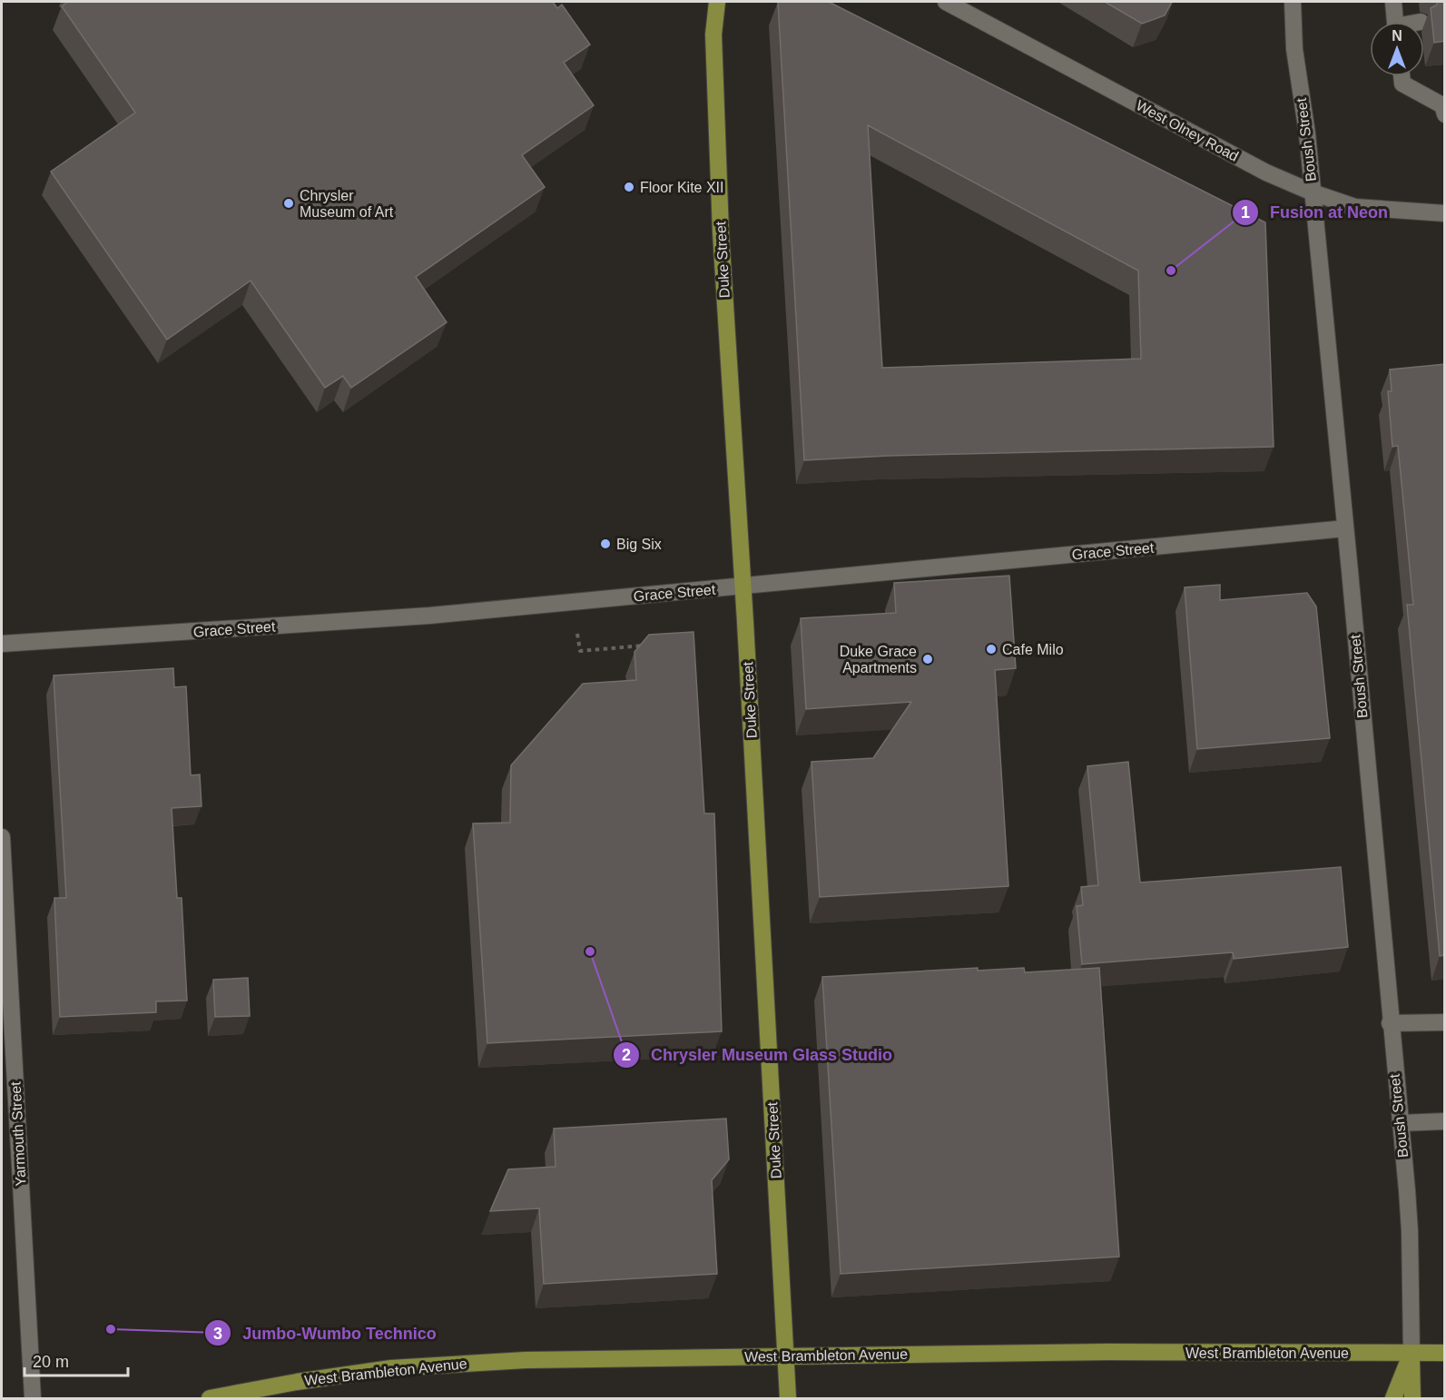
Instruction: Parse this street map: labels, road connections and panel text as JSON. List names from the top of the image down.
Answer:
{
  "streets": {
    "main road": ["Boush Street", "Duke Street", "West Brambleton Avenue"],
    "street": ["West Olney Road", "Grace Street", "Yarmouth Street"]
  },
  "crossings": [
    ["West Olney Road", "Boush Street"],
    ["Boush Street", "Grace Street"],
    ["Boush Street", "West Brambleton Avenue"],
    ["Duke Street", "Grace Street"],
    ["Duke Street", "West Brambleton Avenue"]
  ],
  "places": [
    "Floor Kite XII",
    "Chrysler Museum of Art",
    "Fusion at Neon",
    "Big Six",
    "Cafe Milo",
    "Duke Grace Apartments",
    "Chrysler Museum Glass Studio",
    "Jumbo-Wumbo Technico"
  ],
  "scale_bar": "20 m",
  "north": "top"
}
